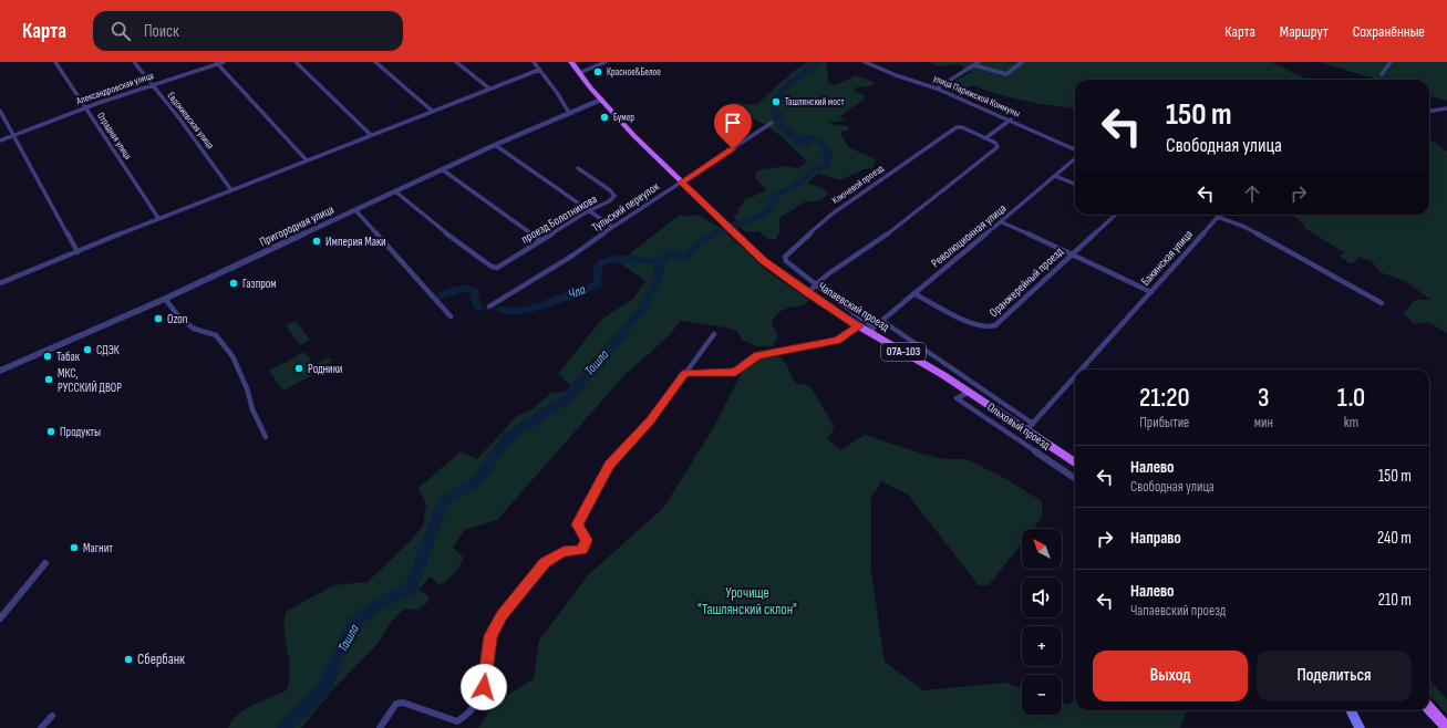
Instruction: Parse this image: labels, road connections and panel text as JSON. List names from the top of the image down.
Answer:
{
  "streets": {
    "main road": ["Чапаевский проезд", "07А-103"],
    "street": [
      "Александровская улица",
      "улица Парижской Коммуны",
      "Евдокиевская улица",
      "Отрадная улица",
      "Ключевой проезд",
      "Тульский переулок",
      "проезд Болотникова",
      "Пригородная улица",
      "Революционная улица",
      "Бакинская улица",
      "Оранжерейный проезд",
      "Ольховый проезд"
    ]
  },
  "crossings": [
    ["Александровская улица", "Евдокиевская улица"],
    ["Александровская улица", "Отрадная улица"],
    ["Ключевой проезд", "Революционная улица"],
    ["Ключевой проезд", "Чапаевский проезд"],
    ["Тульский переулок", "Чапаевский проезд"],
    ["Тульский переулок", "07А-103"],
    ["проезд Болотникова", "Пригородная улица"],
    ["Пригородная улица", "07А-103"],
    ["Революционная улица", "Оранжерейный проезд"],
    ["Революционная улица", "Чапаевский проезд"],
    ["Бакинская улица", "Чапаевский проезд"],
    ["Чапаевский проезд", "07А-103"],
    ["Чапаевский проезд", "Ольховый проезд"]
  ],
  "water": ["Чла", "Ташла"],
  "parks": ["Урочище \"Ташлянский склон\""],
  "places": [
    "Красное&Белое",
    "Ташлянский мост",
    "Бумер",
    "Империя Маки",
    "Газпром",
    "Ozon",
    "СДЭК",
    "Табак",
    "Родники",
    "МКС, РУССКИЙ ДВОР",
    "Продукты",
    "Магнит",
    "Сбербанк"
  ],
  "north": "top left",
  "page": {
    "header": "Карта",
    "search": "Поиск",
    "nav": ["Карта", "Маршрут", "Сохранённые"],
    "turn": ["150 m", "Свободная улица"],
    "eta": [
      "21:20",
      "Прибытие",
      "3",
      "мин",
      "1.0",
      "km"
    ],
    "list": [
      {
        "name": "Налево",
        "note": "Свободная улица",
        "value": "150 m"
      },
      {
        "name": "Направо",
        "value": "240 m"
      },
      {
        "name": "Налево",
        "note": "Чапаевский проезд",
        "value": "210 m"
      }
    ],
    "map_buttons": ["+", "−"],
    "buttons": ["Выход", "Поделиться"]
  }
}
